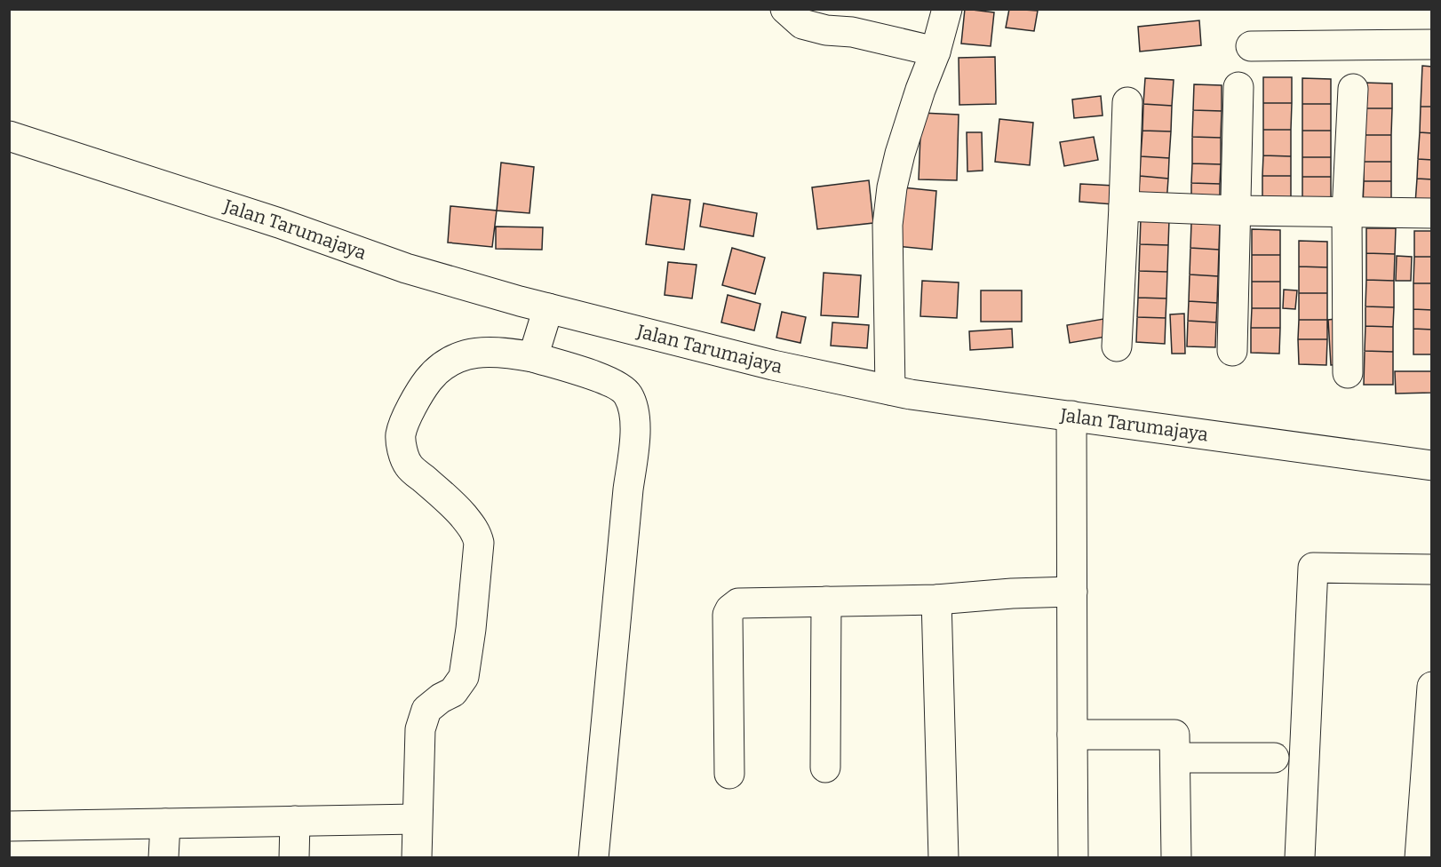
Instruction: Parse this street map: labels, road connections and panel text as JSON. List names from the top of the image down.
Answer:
{
  "streets": {
    "street": ["Jalan Tarumajaya"]
  }
}
